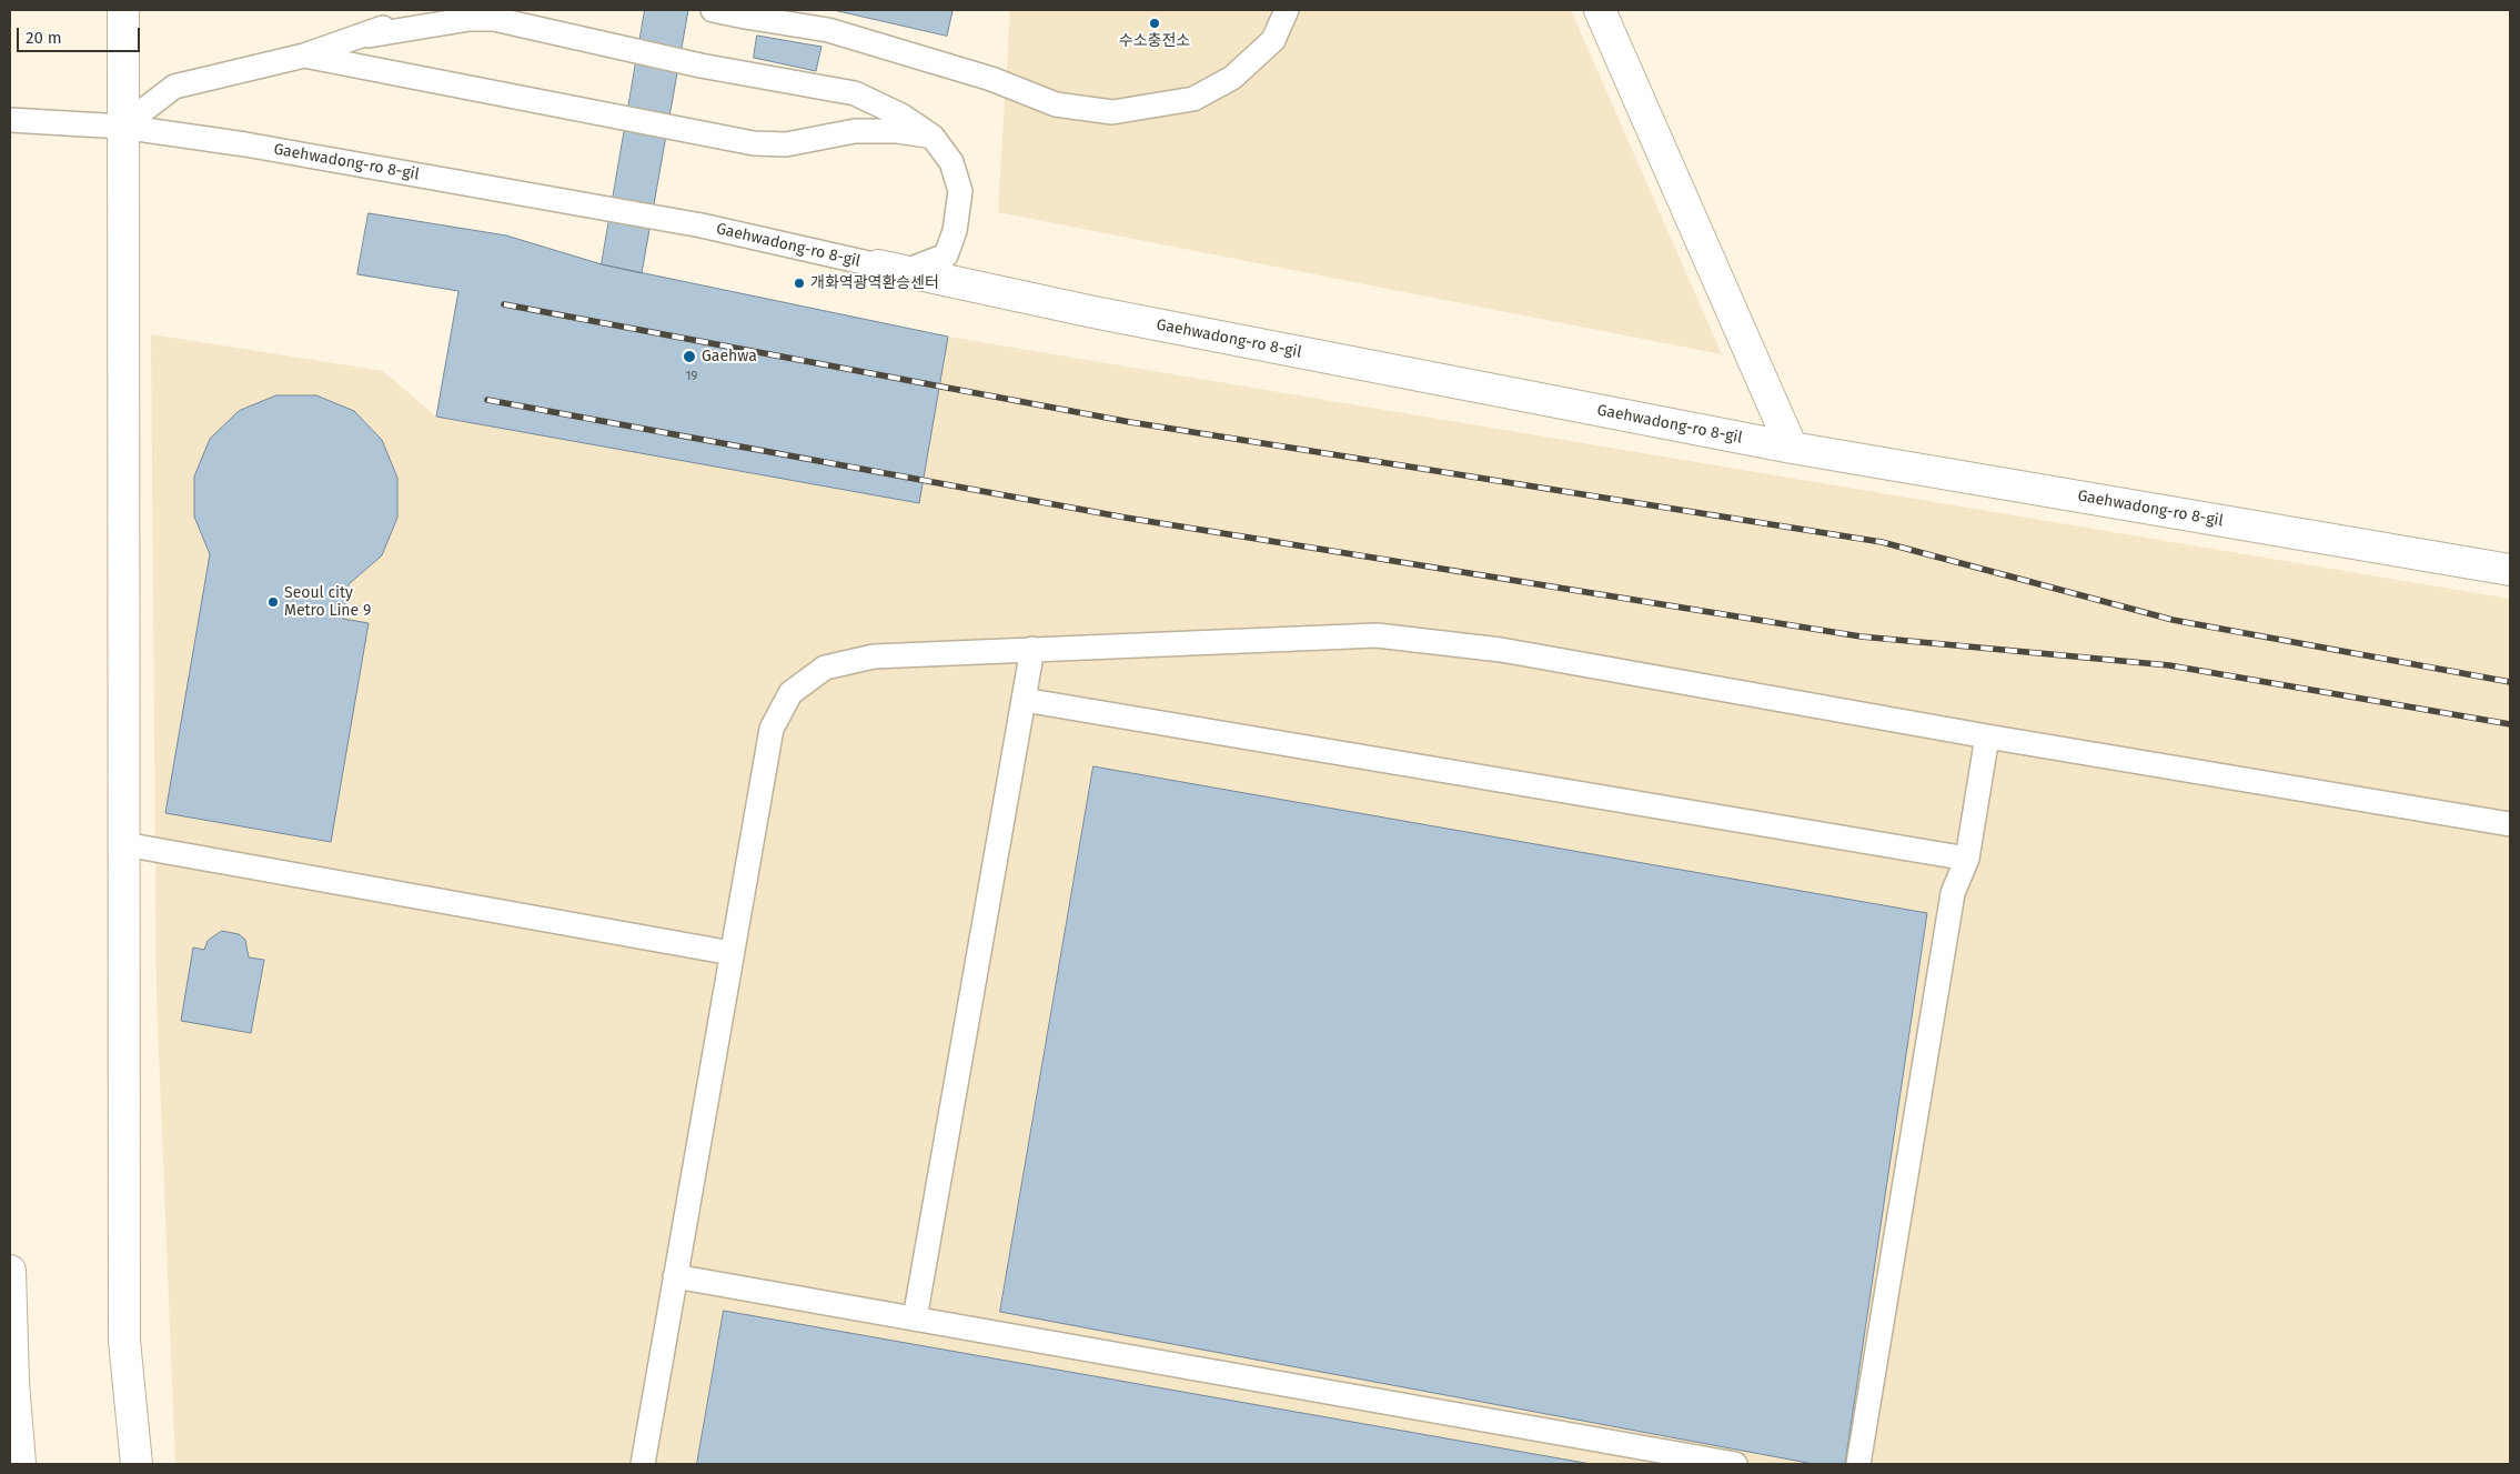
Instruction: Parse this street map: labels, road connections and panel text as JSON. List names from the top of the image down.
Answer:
{
  "streets": {
    "main road": ["Gaehwadong-ro 8-gil"]
  },
  "places": [
    "수소충전소",
    "개화역광역환승센터",
    "Gaehwa",
    "Seoul city Metro Line 9"
  ],
  "house_numbers": ["19"],
  "scale_bar": "20 m"
}
